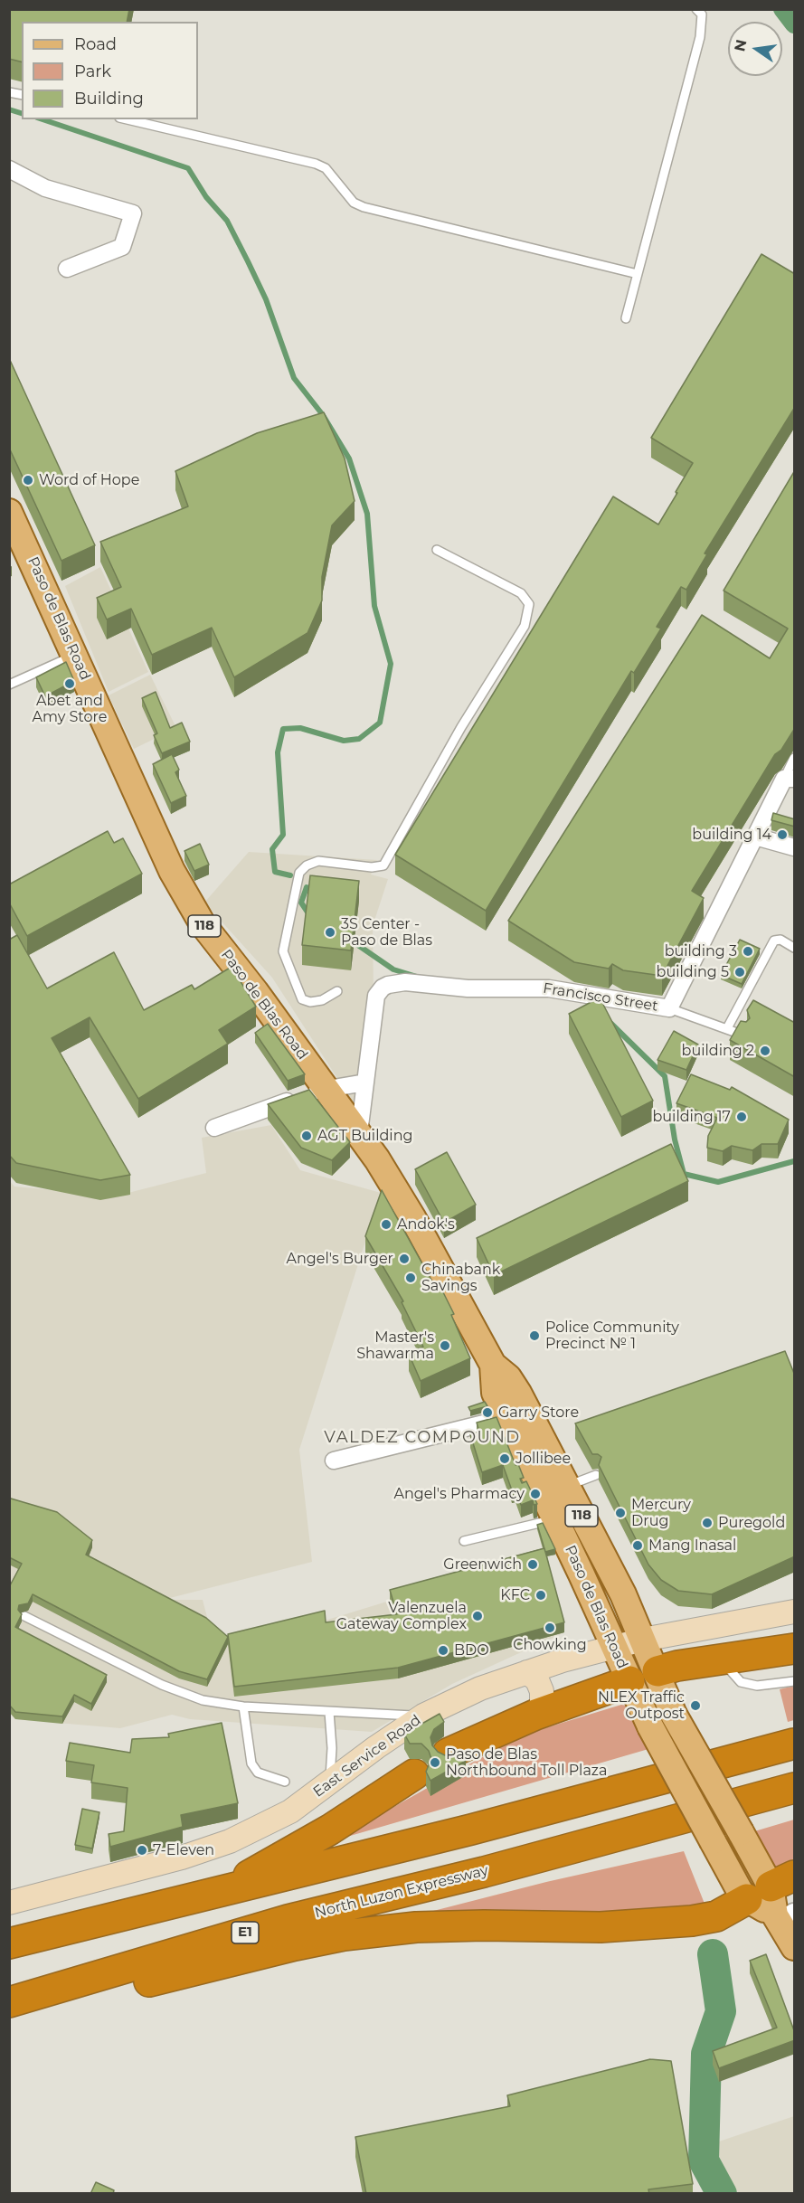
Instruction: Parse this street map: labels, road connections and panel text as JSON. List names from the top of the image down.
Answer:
{
  "streets": {
    "highway": ["North Luzon Expressway", "E1"],
    "main road": ["Paso de Blas Road", "118", "East Service Road"],
    "street": ["Francisco Street"]
  },
  "crossings": [
    ["Paso de Blas Road", "Francisco Street"],
    ["Paso de Blas Road", "East Service Road"]
  ],
  "districts": ["VALDEZ COMPOUND"],
  "places": [
    "Word of Hope",
    "Abet and Amy Store",
    "building 14",
    "3S Center - Paso de Blas",
    "building 3",
    "building 5",
    "building 2",
    "building 17",
    "AGT Building",
    "Andok's",
    "Angel's Burger",
    "Chinabank Savings",
    "Police Community Precinct № 1",
    "Master's Shawarma",
    "Garry Store",
    "Jollibee",
    "Angel's Pharmacy",
    "Mercury Drug",
    "Puregold",
    "Mang Inasal",
    "Greenwich",
    "KFC",
    "Valenzuela Gateway Complex",
    "Chowking",
    "BDO",
    "NLEX Traffic Outpost",
    "Paso de Blas Northbound Toll Plaza",
    "7-Eleven"
  ],
  "legend": ["Road", "Park", "Building"],
  "north": "left"
}
